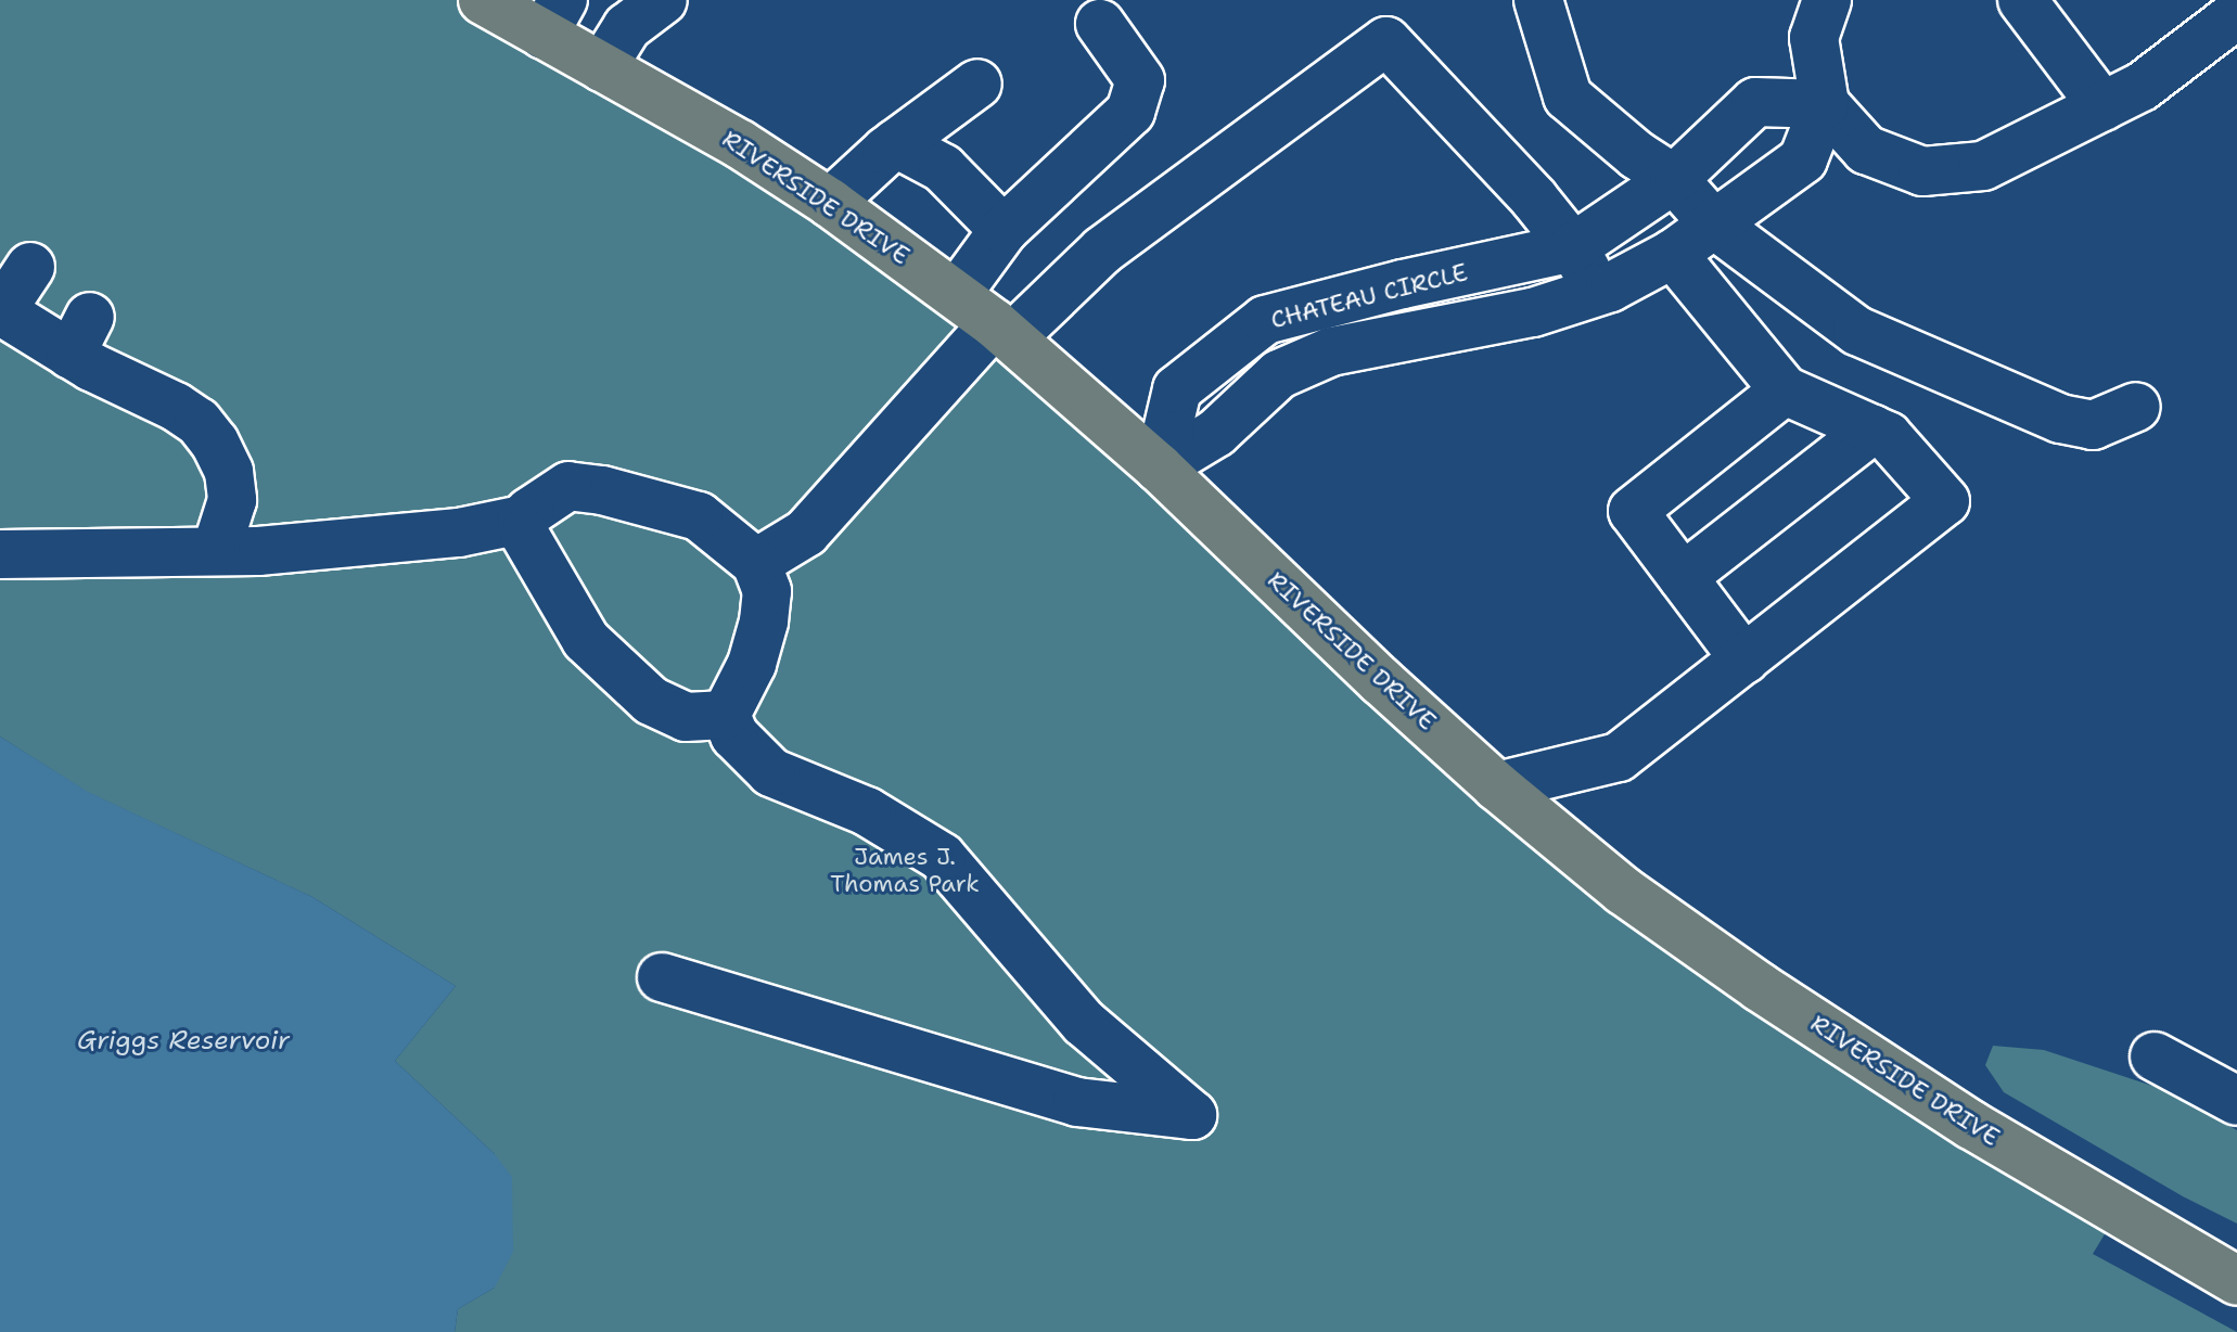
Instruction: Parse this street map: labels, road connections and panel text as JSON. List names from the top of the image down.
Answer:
{
  "streets": {
    "main road": ["RIVERSIDE DRIVE"],
    "street": ["CHATEAU CIRCLE"]
  },
  "crossings": [
    ["RIVERSIDE DRIVE", "CHATEAU CIRCLE"]
  ],
  "water": ["Griggs Reservoir"],
  "parks": ["James J. Thomas Park"]
}
